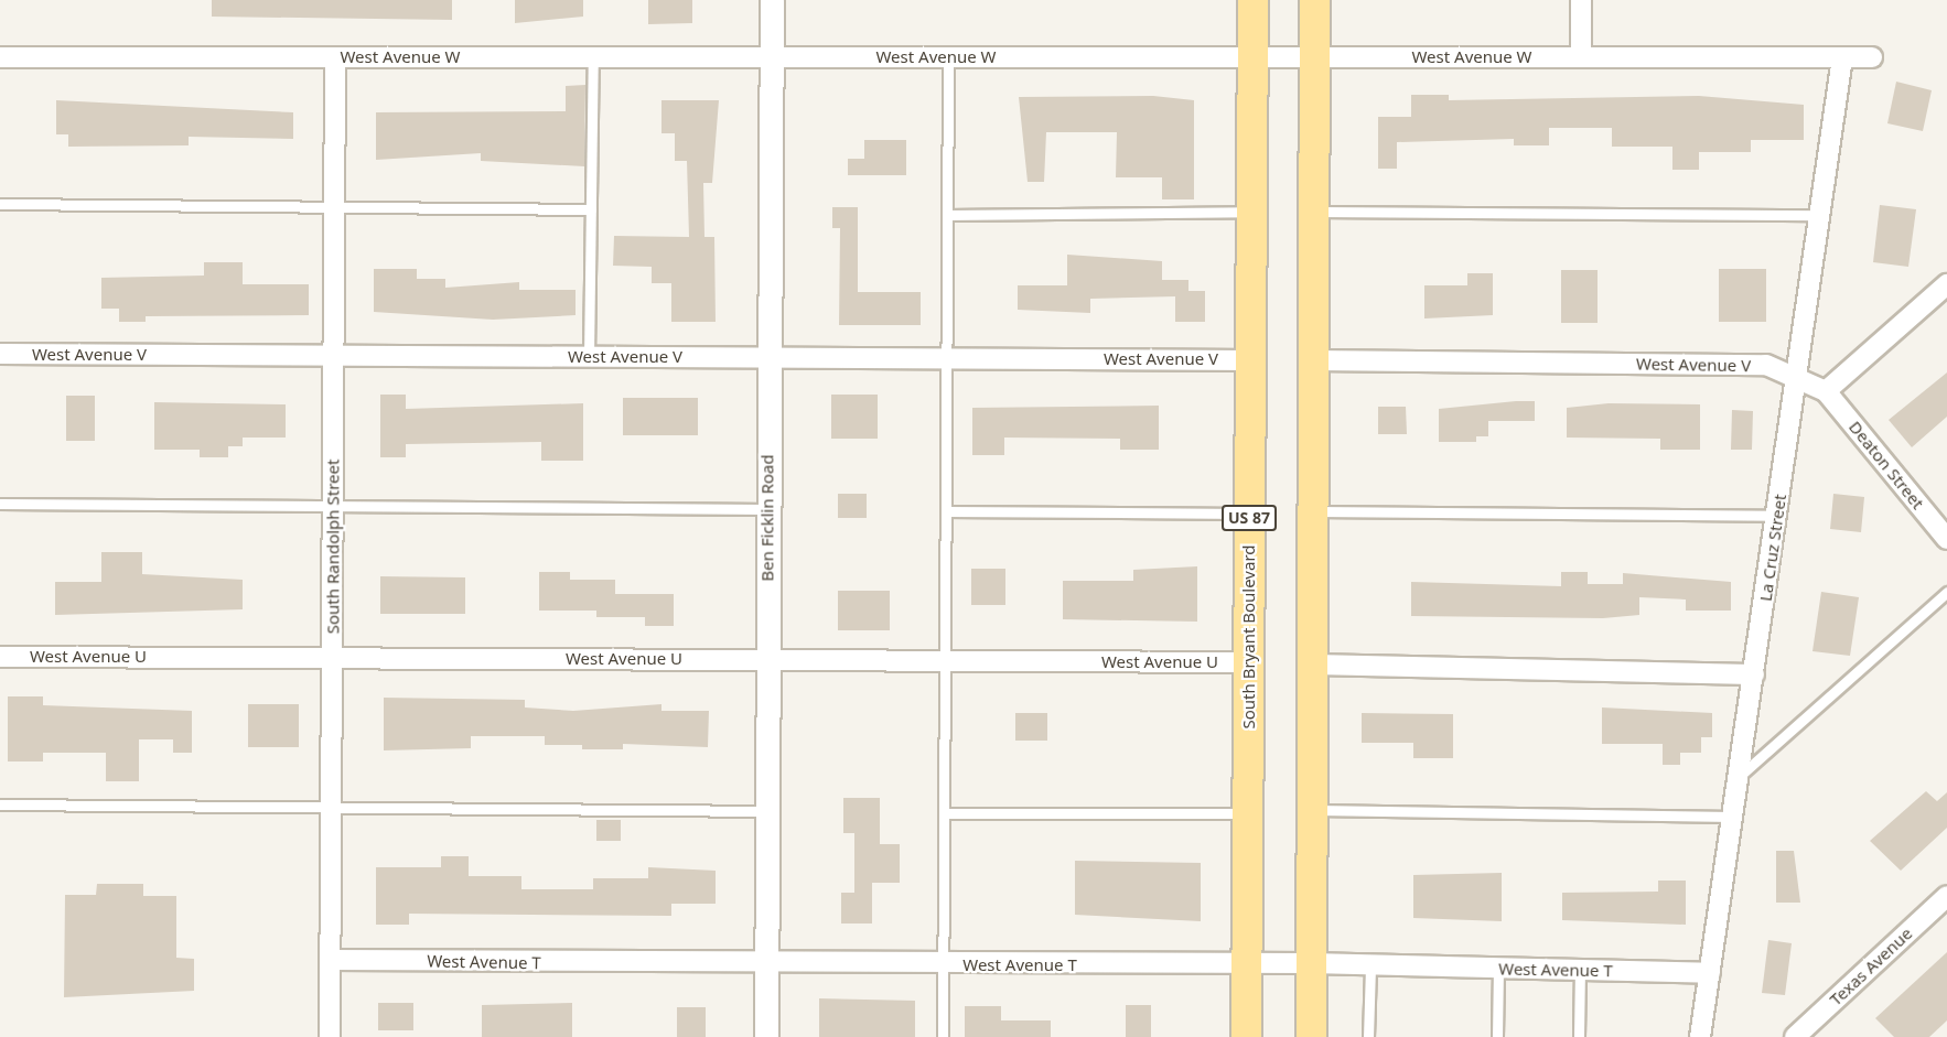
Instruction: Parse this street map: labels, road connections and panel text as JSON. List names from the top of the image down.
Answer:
{
  "streets": {
    "main road": ["US 87", "South Bryant Boulevard"],
    "street": [
      "West Avenue W",
      "West Avenue V",
      "Deaton Street",
      "Ben Ficklin Road",
      "South Randolph Street",
      "La Cruz Street",
      "West Avenue U",
      "West Avenue T",
      "Texas Avenue"
    ]
  },
  "crossings": [
    ["West Avenue W", "Ben Ficklin Road"],
    ["West Avenue W", "South Randolph Street"],
    ["West Avenue W", "La Cruz Street"],
    ["West Avenue W", "South Bryant Boulevard"],
    ["West Avenue V", "Deaton Street"],
    ["West Avenue V", "Ben Ficklin Road"],
    ["West Avenue V", "South Randolph Street"],
    ["West Avenue V", "La Cruz Street"],
    ["West Avenue V", "South Bryant Boulevard"],
    ["Ben Ficklin Road", "West Avenue U"],
    ["Ben Ficklin Road", "West Avenue T"],
    ["South Randolph Street", "West Avenue U"],
    ["South Randolph Street", "West Avenue T"],
    ["La Cruz Street", "West Avenue T"],
    ["South Bryant Boulevard", "West Avenue U"],
    ["South Bryant Boulevard", "West Avenue T"]
  ]
}
